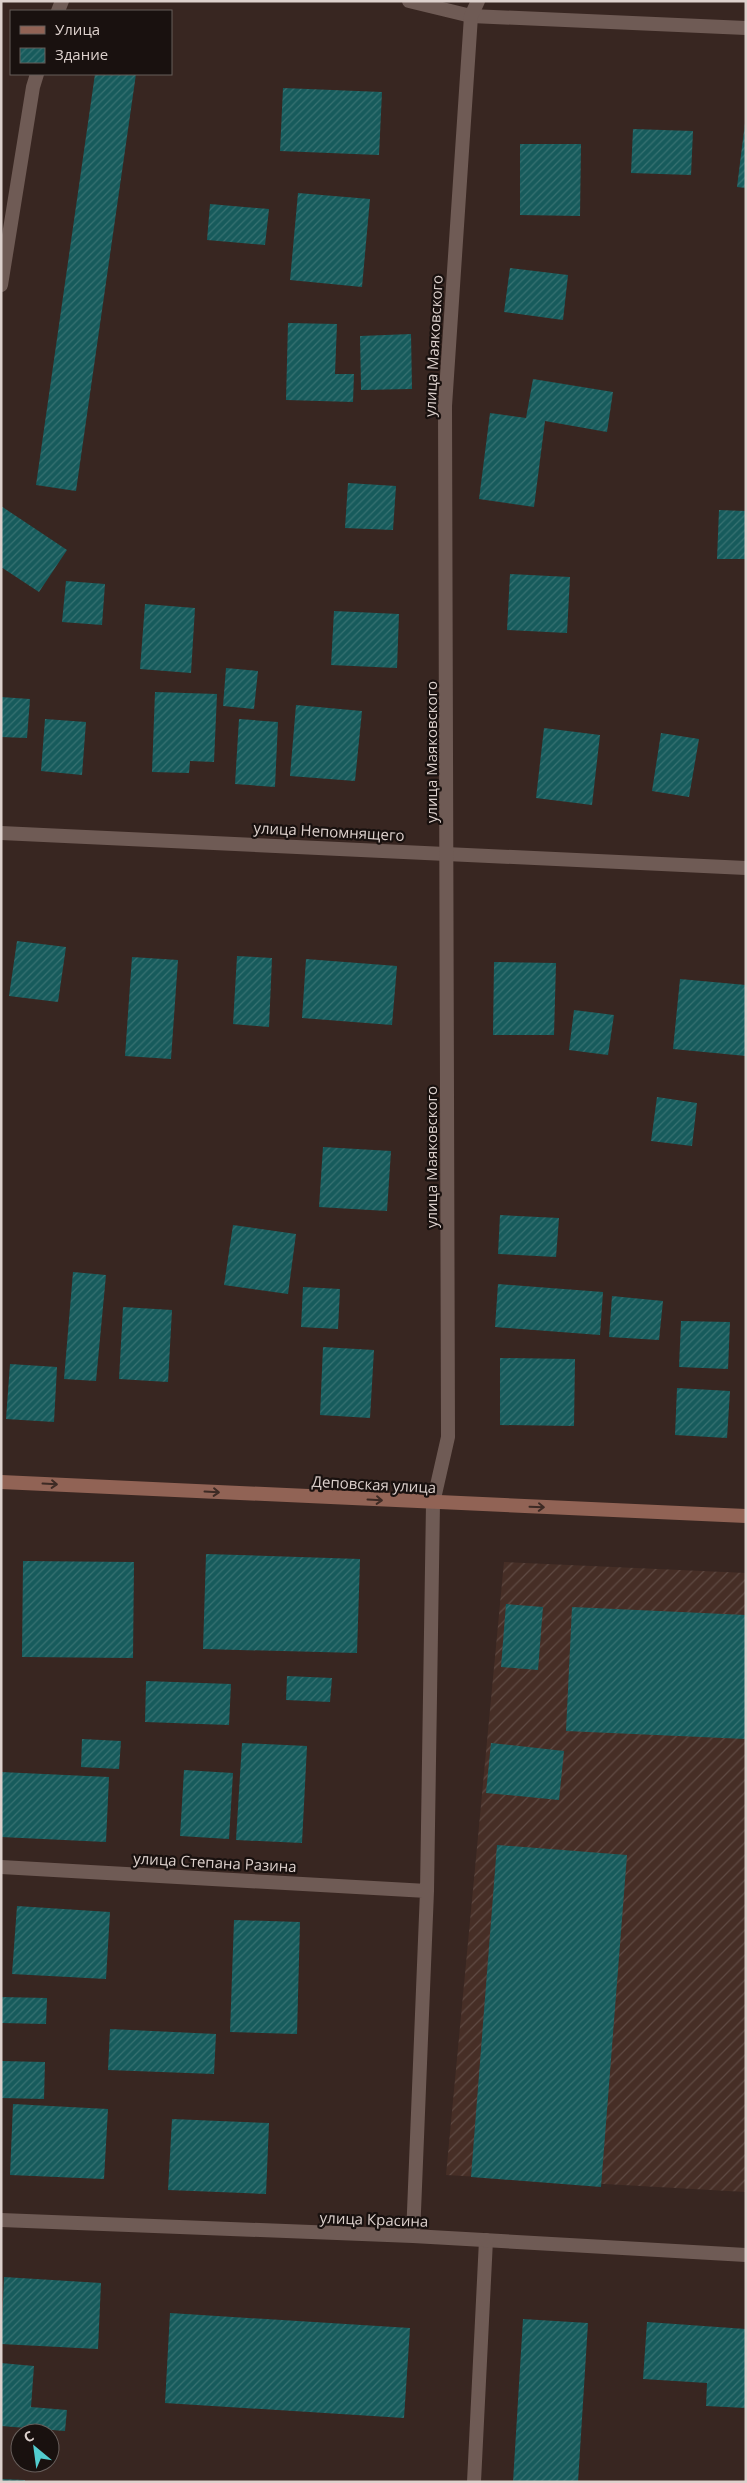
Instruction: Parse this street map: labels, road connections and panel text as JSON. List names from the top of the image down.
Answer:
{
  "streets": {
    "main road": ["Деповская улица"],
    "street": [
      "улица Маяковского",
      "улица Непомнящего",
      "улица Степана Разина",
      "улица Красина"
    ]
  },
  "crossings": [
    ["улица Маяковского", "улица Непомнящего"],
    ["улица Маяковского", "Деповская улица"],
    ["улица Маяковского", "улица Степана Разина"],
    ["улица Маяковского", "улица Красина"]
  ],
  "one_way": ["Деповская улица"],
  "legend": ["Улица", "Здание"],
  "north": "top left"
}
